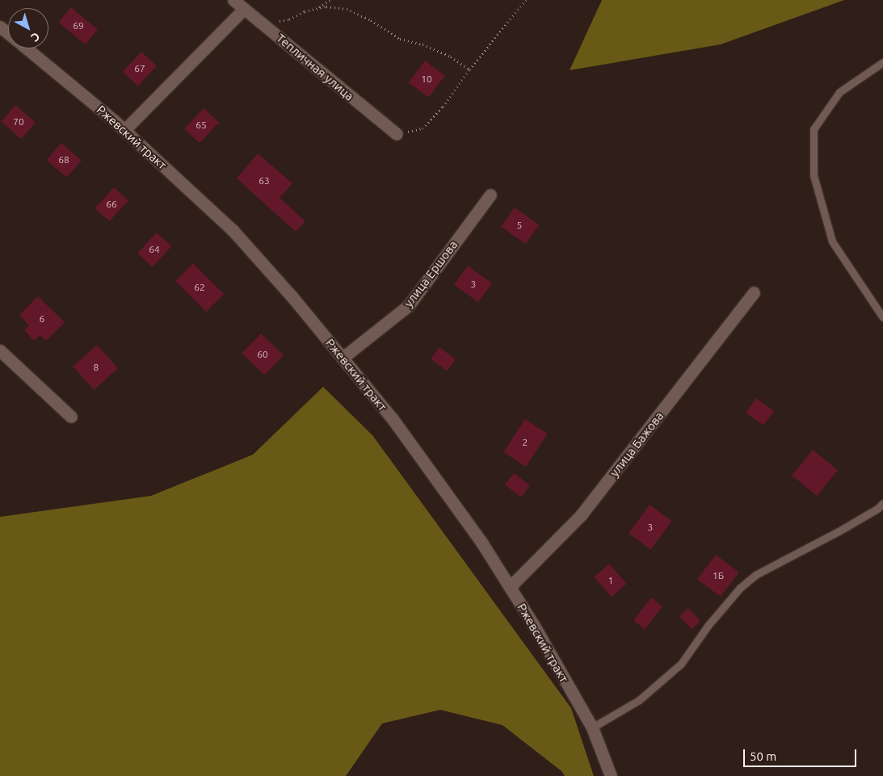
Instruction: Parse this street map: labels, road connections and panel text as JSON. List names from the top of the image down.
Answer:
{
  "streets": {
    "street": [
      "Тепличная улица",
      "Ржевский тракт",
      "улица Ершова",
      "улица Бажова"
    ]
  },
  "crossings": [
    ["Ржевский тракт", "улица Ершова"],
    ["Ржевский тракт", "улица Бажова"]
  ],
  "house_numbers": [
    "69",
    "67",
    "10",
    "70",
    "65",
    "68",
    "63",
    "66",
    "5",
    "64",
    "3",
    "62",
    "6",
    "60",
    "8",
    "2",
    "3",
    "1Б",
    "1"
  ],
  "scale_bar": "50 m",
  "north": "bottom right"
}
